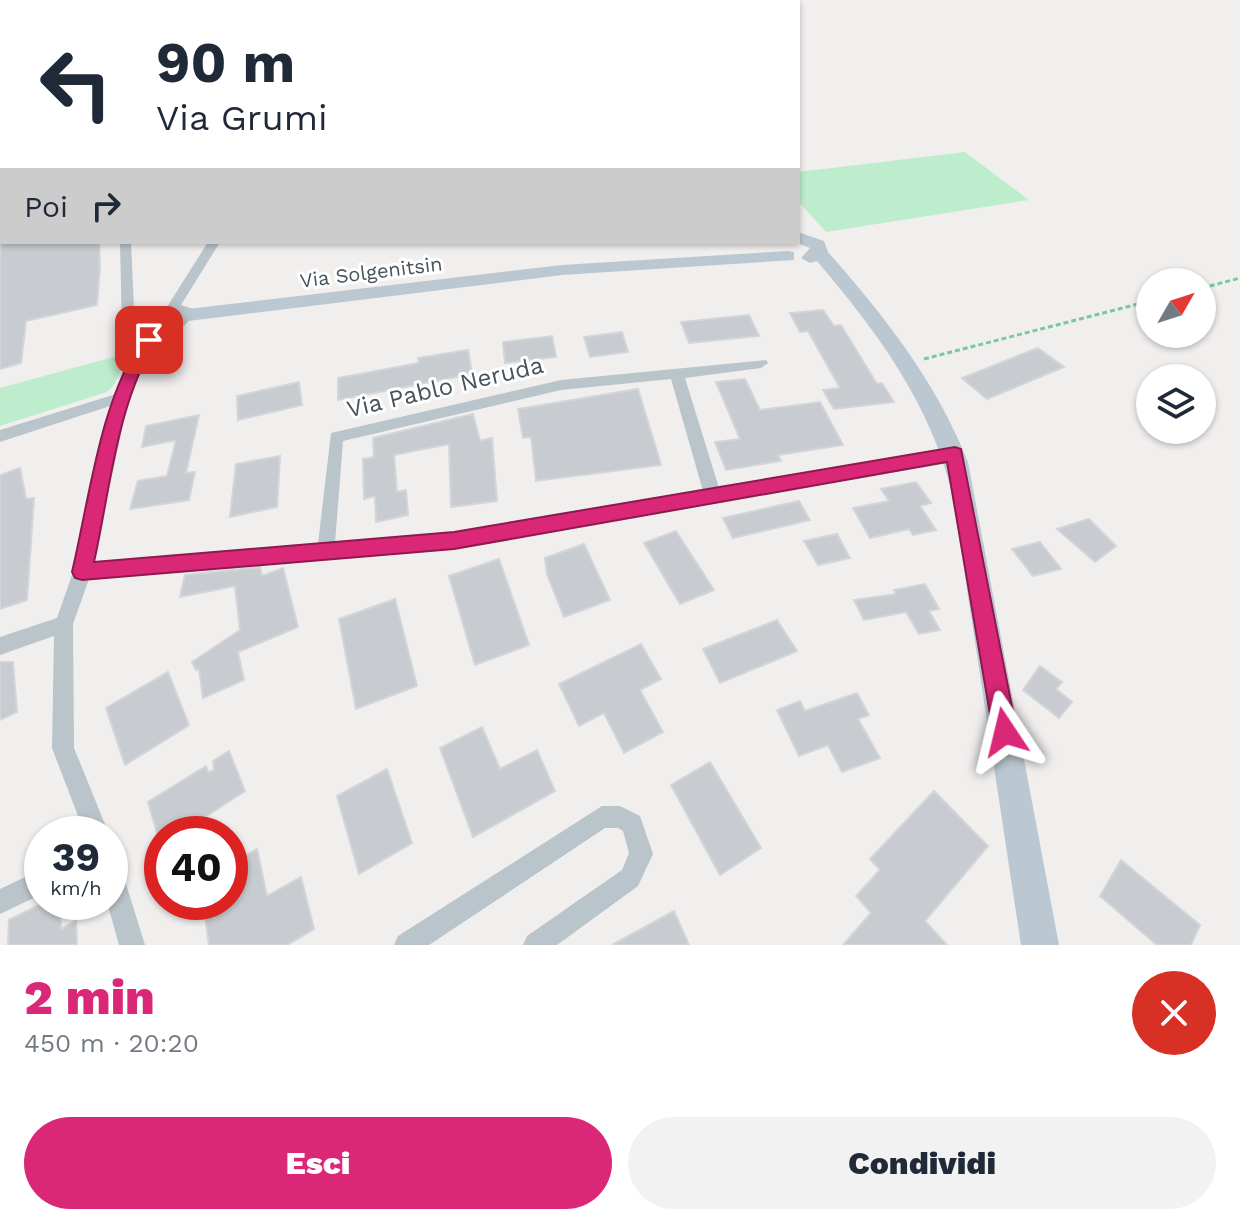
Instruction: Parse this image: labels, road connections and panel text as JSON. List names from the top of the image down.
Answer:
{
  "streets": {
    "street": ["Via Solgenitsin", "Via Pablo Neruda"]
  },
  "north": "top right",
  "page": {
    "turn": ["90 m", "Via Grumi"],
    "then": "Poi",
    "speed": "39 km/h",
    "limit": "40",
    "heading": ["2 min", "450 m · 20:20"],
    "buttons": ["Esci", "Condividi"]
  }
}
